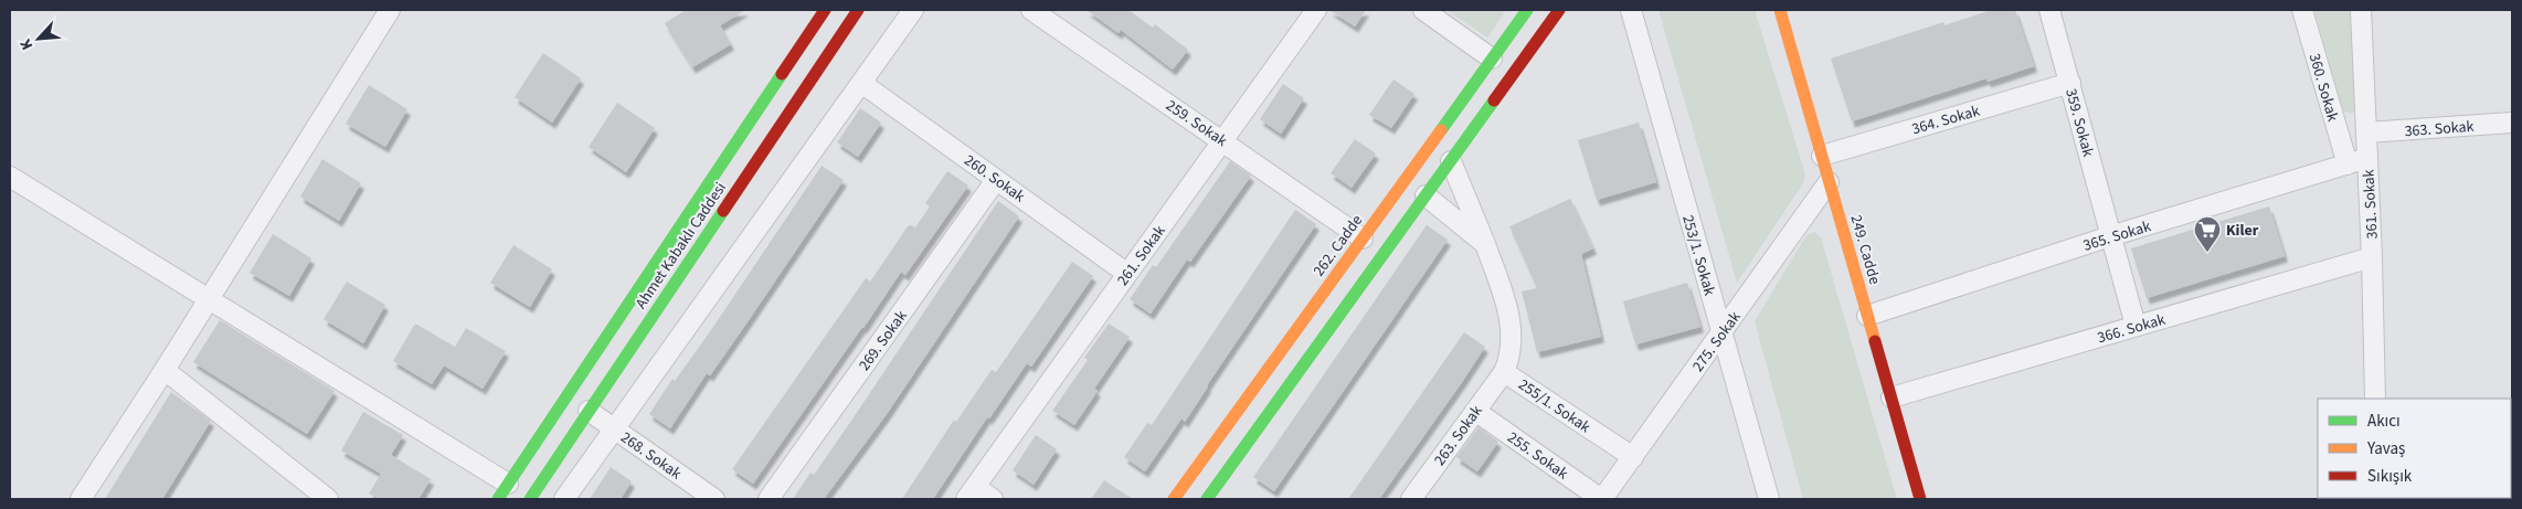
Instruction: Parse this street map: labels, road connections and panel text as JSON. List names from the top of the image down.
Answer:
{
  "streets": {
    "street": [
      "360. Sokak",
      "364. Sokak",
      "259. Sokak",
      "359. Sokak",
      "363. Sokak",
      "260. Sokak",
      "361. Sokak",
      "365. Sokak",
      "Ahmet Kabaklı Caddesi",
      "262. Cadde",
      "249. Cadde",
      "261. Sokak",
      "253/1. Sokak",
      "366. Sokak",
      "269. Sokak",
      "275. Sokak",
      "255/1. Sokak",
      "263. Sokak",
      "268. Sokak",
      "255. Sokak"
    ]
  },
  "crossings": [
    ["360. Sokak", "365. Sokak"],
    ["364. Sokak", "359. Sokak"],
    ["364. Sokak", "249. Cadde"],
    ["259. Sokak", "262. Cadde"],
    ["259. Sokak", "261. Sokak"],
    ["359. Sokak", "365. Sokak"],
    ["359. Sokak", "366. Sokak"],
    ["363. Sokak", "361. Sokak"],
    ["260. Sokak", "261. Sokak"],
    ["260. Sokak", "269. Sokak"],
    ["361. Sokak", "365. Sokak"],
    ["361. Sokak", "366. Sokak"],
    ["365. Sokak", "249. Cadde"],
    ["Ahmet Kabaklı Caddesi", "268. Sokak"],
    ["249. Cadde", "366. Sokak"],
    ["249. Cadde", "275. Sokak"],
    ["253/1. Sokak", "275. Sokak"],
    ["275. Sokak", "255/1. Sokak"],
    ["275. Sokak", "255. Sokak"],
    ["255/1. Sokak", "263. Sokak"],
    ["263. Sokak", "255. Sokak"]
  ],
  "places": {
    "supermarket": ["Kiler"]
  },
  "legend": ["Akıcı", "Yavaş", "Sıkışık"],
  "north": "bottom left"
}
